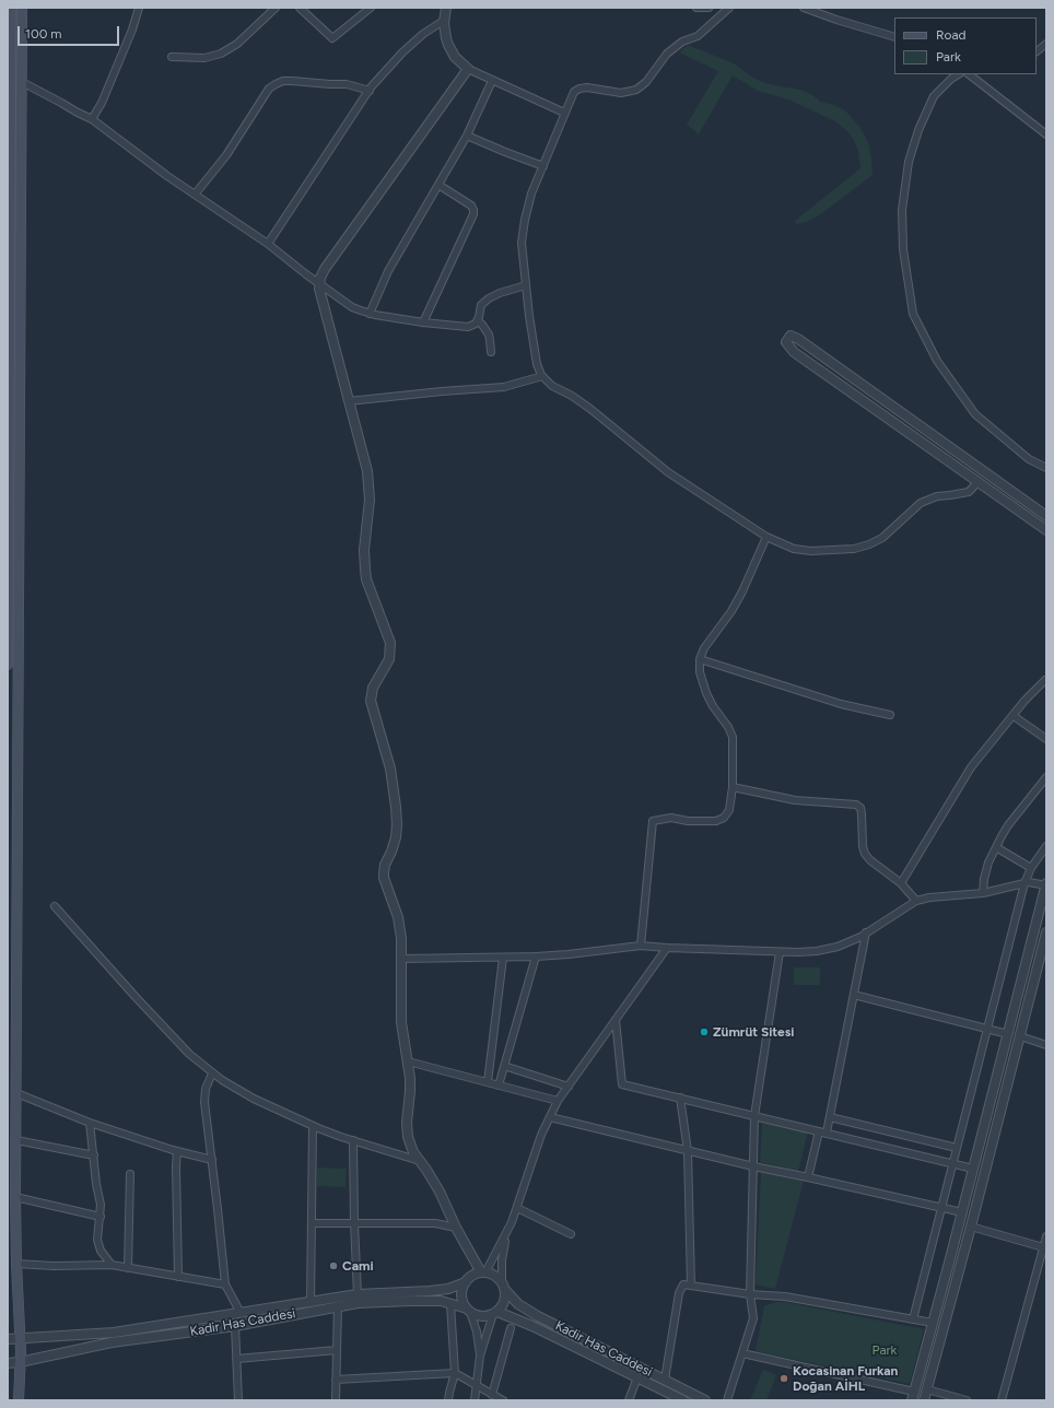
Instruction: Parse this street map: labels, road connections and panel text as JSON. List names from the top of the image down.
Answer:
{
  "streets": {
    "street": ["Kadir Has Caddesi"]
  },
  "parks": ["Park"],
  "places": ["Zümrüt Sitesi", "Cami", "Kocasinan Furkan Doğan AİHL"],
  "legend": ["Road", "Park"],
  "scale_bar": "100 m"
}
